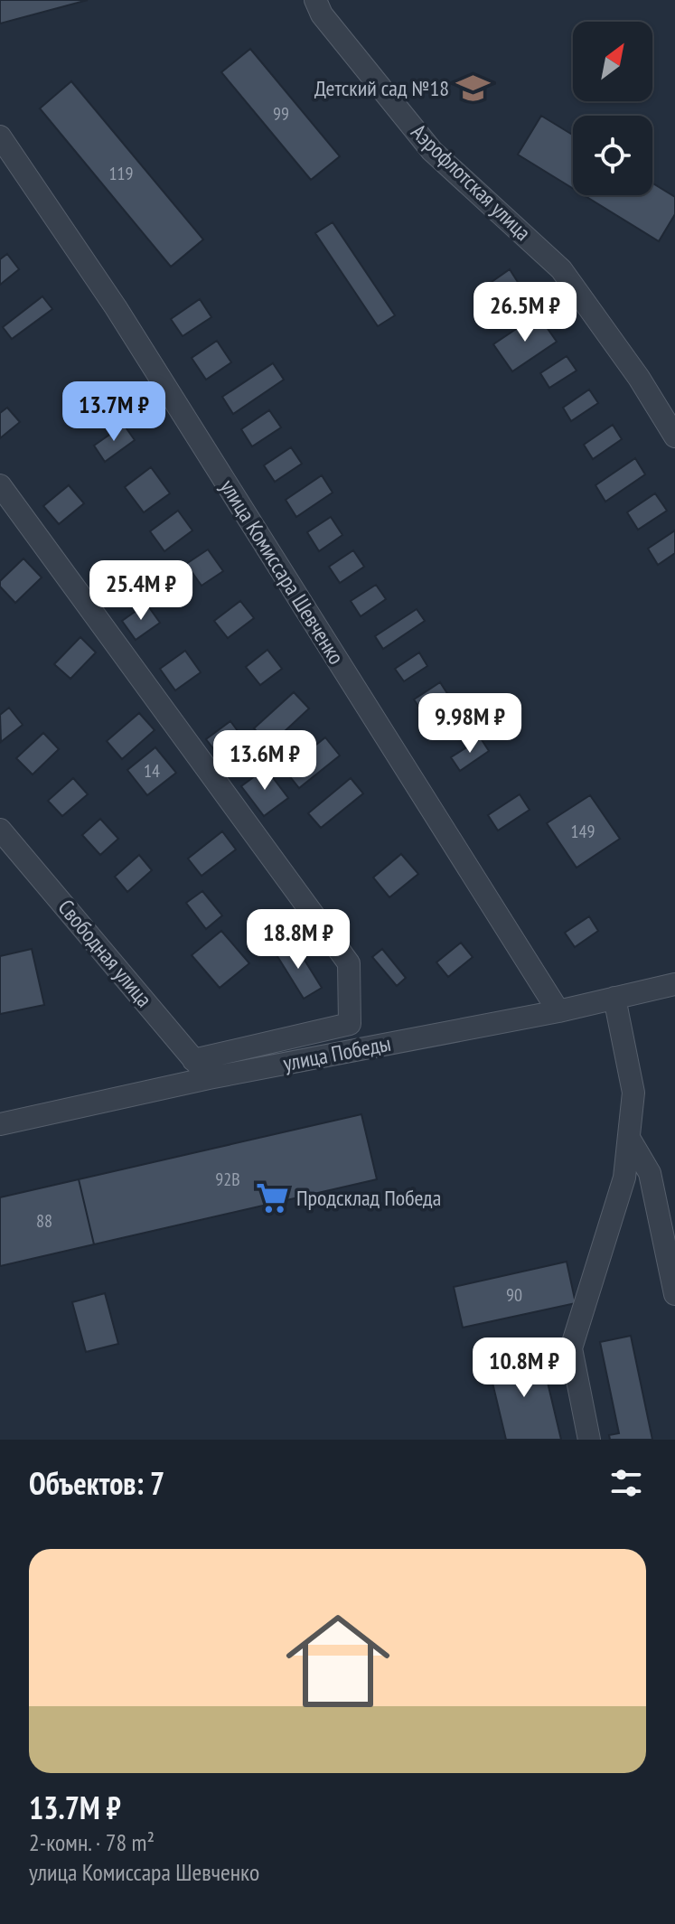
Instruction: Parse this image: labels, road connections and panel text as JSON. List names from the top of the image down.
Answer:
{
  "streets": {
    "street": [
      "Аэрофлотская улица",
      "улица Комиссара Шевченко",
      "Свободная улица",
      "улица Победы"
    ]
  },
  "crossings": [
    ["улица Комиссара Шевченко", "улица Победы"],
    ["Свободная улица", "улица Победы"]
  ],
  "places": {
    "school or university": ["Детский сад №18"],
    "supermarket": ["Продсклад Победа"]
  },
  "house_numbers": [
    "99",
    "119",
    "14",
    "149",
    "92В",
    "88",
    "90"
  ],
  "north": "top right",
  "page": {
    "price": [
      "26.5M ₽",
      "13.7M ₽",
      "25.4M ₽",
      "9.98M ₽",
      "13.6M ₽",
      "18.8M ₽",
      "10.8M ₽"
    ],
    "heading": "Объектов: 7",
    "list": [
      {
        "name": "13.7M ₽",
        "note": "2-комн. · 78 m² · улица Комиссара Шевченко"
      }
    ]
  }
}
